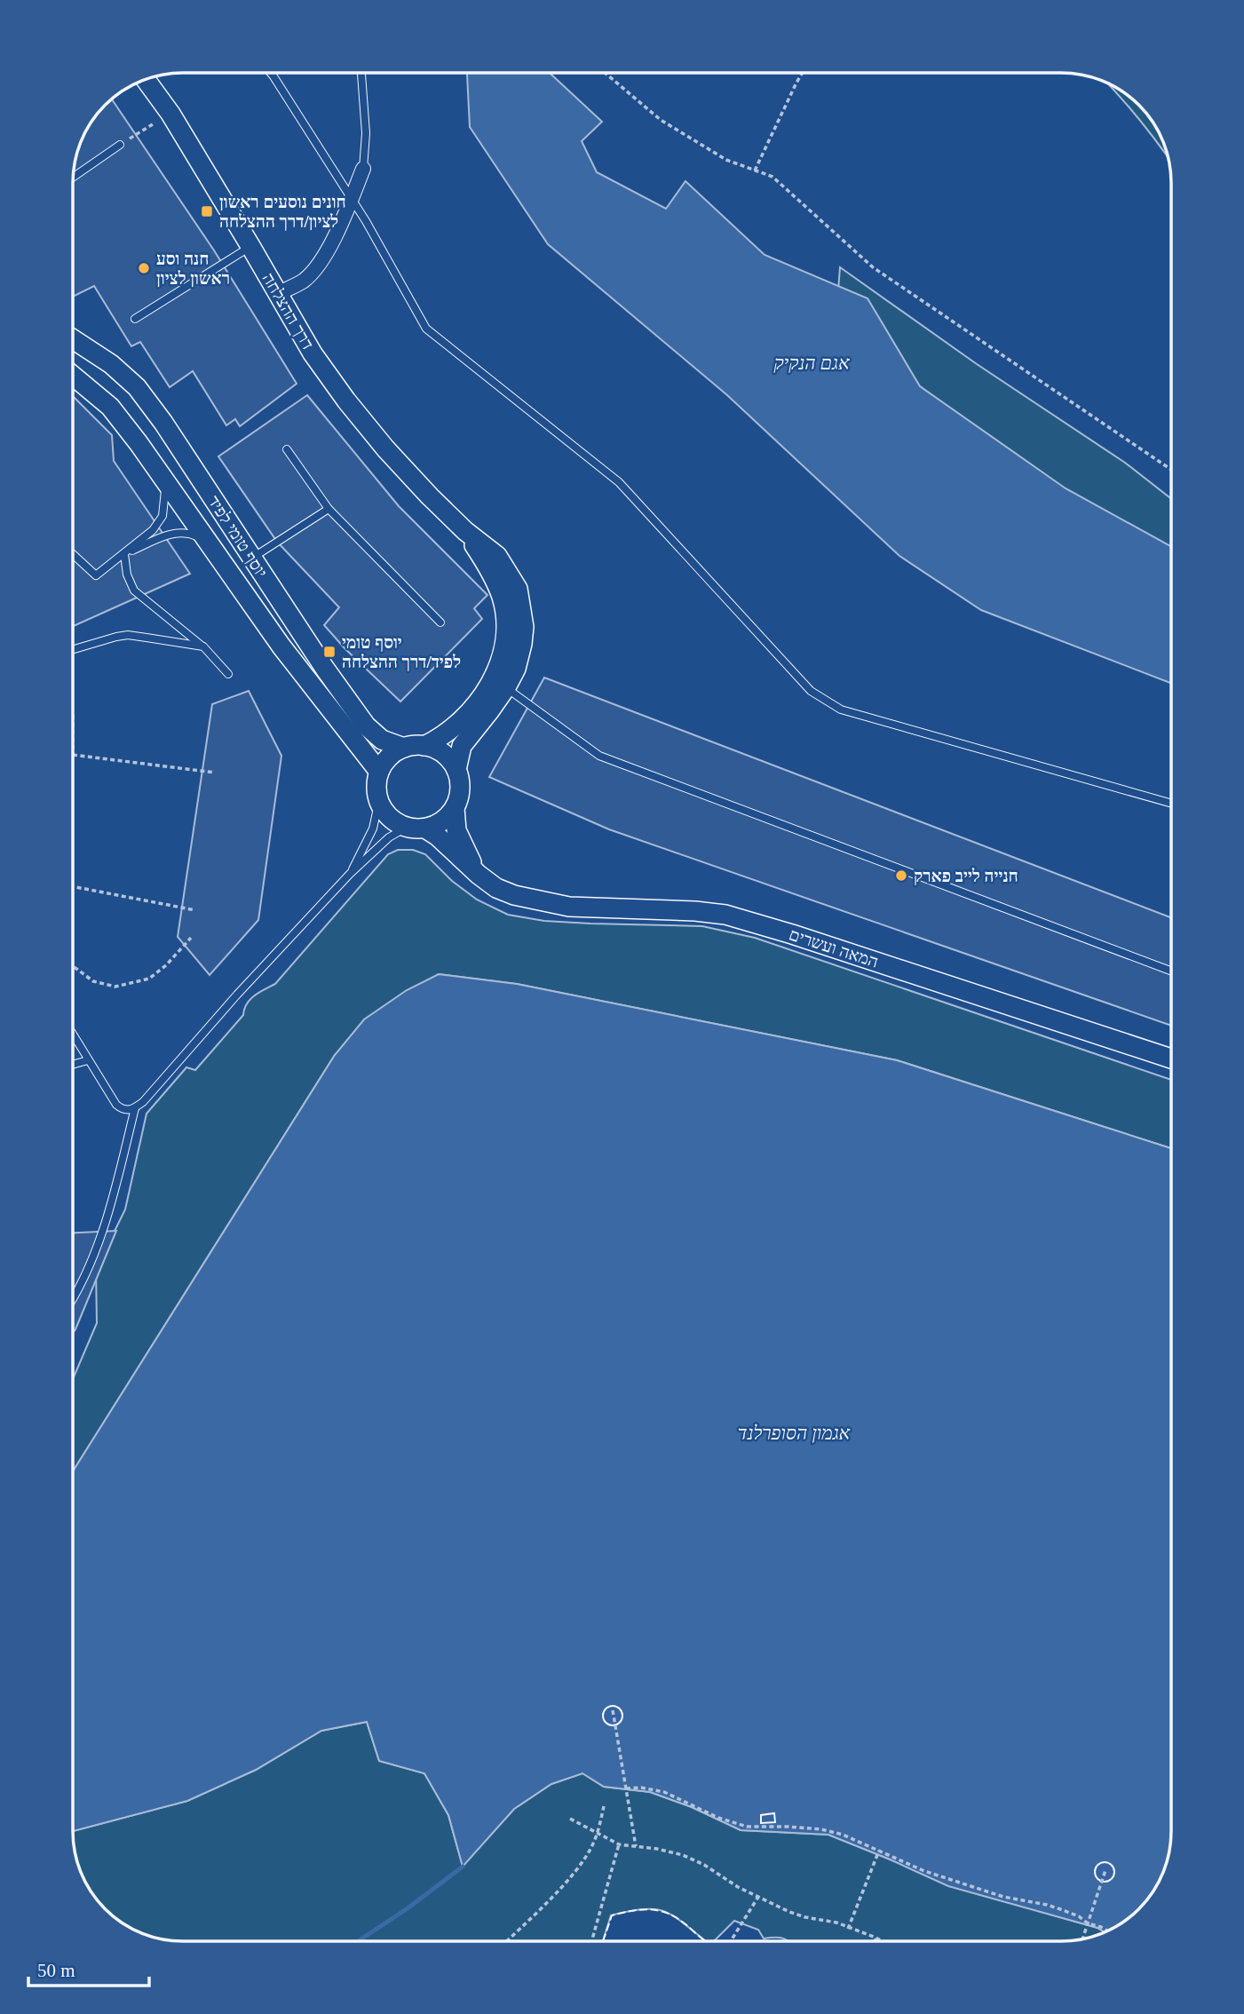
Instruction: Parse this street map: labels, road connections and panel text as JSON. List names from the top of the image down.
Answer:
{
  "streets": {
    "street": ["דרך ההצלחה", "יוסף טומי לפיד", "המאה ועשרים"]
  },
  "crossings": [
    ["דרך ההצלחה", "יוסף טומי לפיד"],
    ["דרך ההצלחה", "המאה ועשרים"],
    ["יוסף טומי לפיד", "המאה ועשרים"]
  ],
  "water": ["אגם הנקיק", "אגמון הסופרלנד"],
  "places": {
    "transit": ["חונים נוסעים ראשון לציון/דרך ההצלחה", "יוסף טומי לפיד/דרך ההצלחה"],
    "other": ["חנה וסע ראשון לציון", "חנייה לייב פארק"]
  },
  "scale_bar": "50 m"
}
